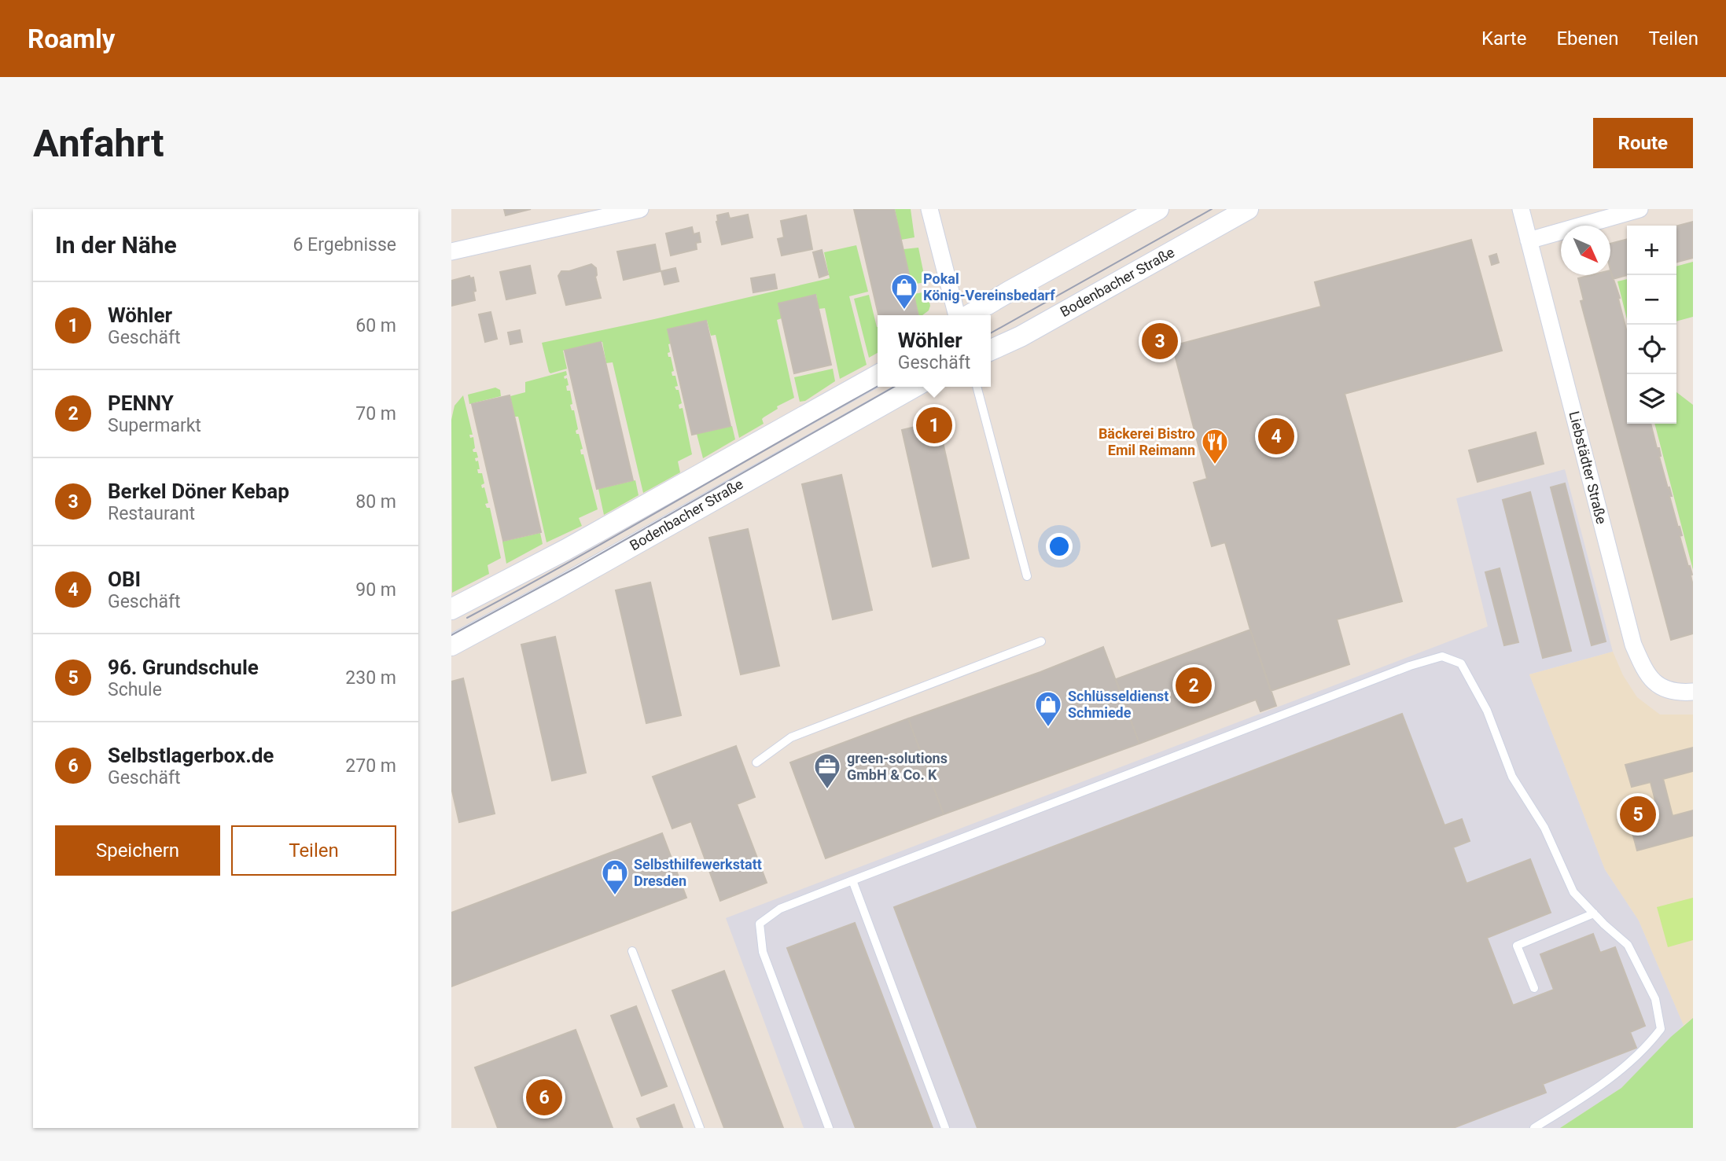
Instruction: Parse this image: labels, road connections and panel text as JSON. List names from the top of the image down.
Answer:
{
  "streets": {
    "street": ["Bodenbacher Straße", "Liebstädter Straße"]
  },
  "places": {
    "shop": ["Pokal König-Vereinsbedarf", "Schlüsseldienst Schmiede", "Selbsthilfewerkstatt Dresden"],
    "restaurant": ["Bäckerei Bistro Emil Reimann"],
    "office": ["green-solutions GmbH & Co. K"]
  },
  "north": "bottom right",
  "page": {
    "header": "Roamly",
    "nav": ["Karte", "Ebenen", "Teilen"],
    "buttons": [
      "Route",
      ["Speichern", "Teilen"]
    ],
    "title": "Anfahrt",
    "heading": ["In der Nähe", "6 Ergebnisse"],
    "map_buttons": ["+", "−"],
    "list": [
      {
        "mark": "1",
        "name": "Wöhler",
        "note": "Geschäft",
        "value": "60 m"
      },
      {
        "mark": "2",
        "name": "PENNY",
        "note": "Supermarkt",
        "value": "70 m"
      },
      {
        "mark": "3",
        "name": "Berkel Döner Kebap",
        "note": "Restaurant",
        "value": "80 m"
      },
      {
        "mark": "4",
        "name": "OBI",
        "note": "Geschäft",
        "value": "90 m"
      },
      {
        "mark": "5",
        "name": "96. Grundschule",
        "note": "Schule",
        "value": "230 m"
      },
      {
        "mark": "6",
        "name": "Selbstlagerbox.de",
        "note": "Geschäft",
        "value": "270 m"
      }
    ],
    "popup": ["Wöhler", "Geschäft"],
    "pins": [
      "3",
      "1",
      "4",
      "2",
      "5",
      "6"
    ]
  }
}
